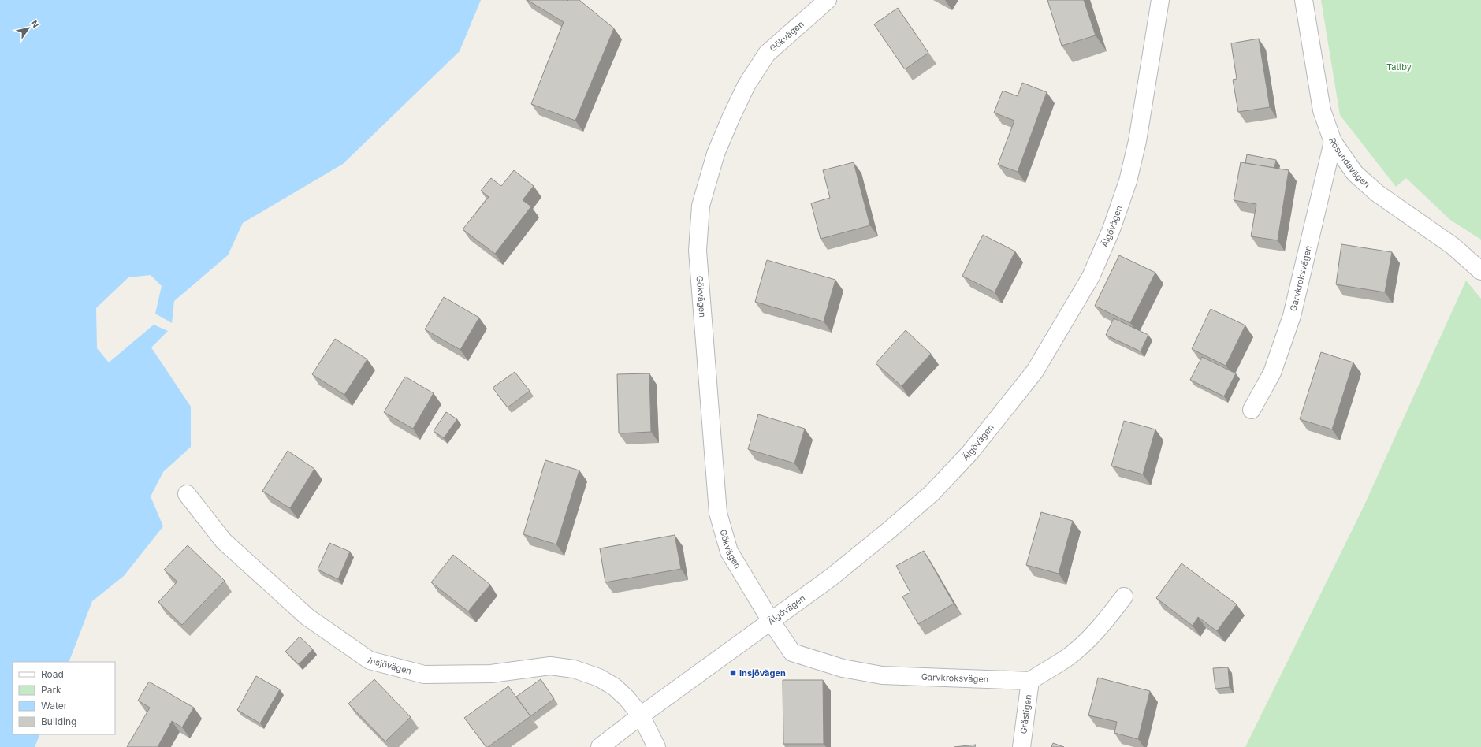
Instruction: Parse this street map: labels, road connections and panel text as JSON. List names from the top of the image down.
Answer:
{
  "streets": {
    "street": [
      "Gökvägen",
      "Rösundavägen",
      "Älgövägen",
      "Garvkroksvägen",
      "Insjövägen",
      "Gråstigen"
    ]
  },
  "crossings": [
    ["Gökvägen", "Älgövägen"],
    ["Gökvägen", "Garvkroksvägen"],
    ["Rösundavägen", "Garvkroksvägen"],
    ["Älgövägen", "Garvkroksvägen"],
    ["Älgövägen", "Insjövägen"],
    ["Garvkroksvägen", "Gråstigen"]
  ],
  "parks": ["Tattby"],
  "places": {
    "transit": ["Insjövägen"]
  },
  "legend": [
    "Road",
    "Park",
    "Water",
    "Building"
  ],
  "north": "top right"
}
